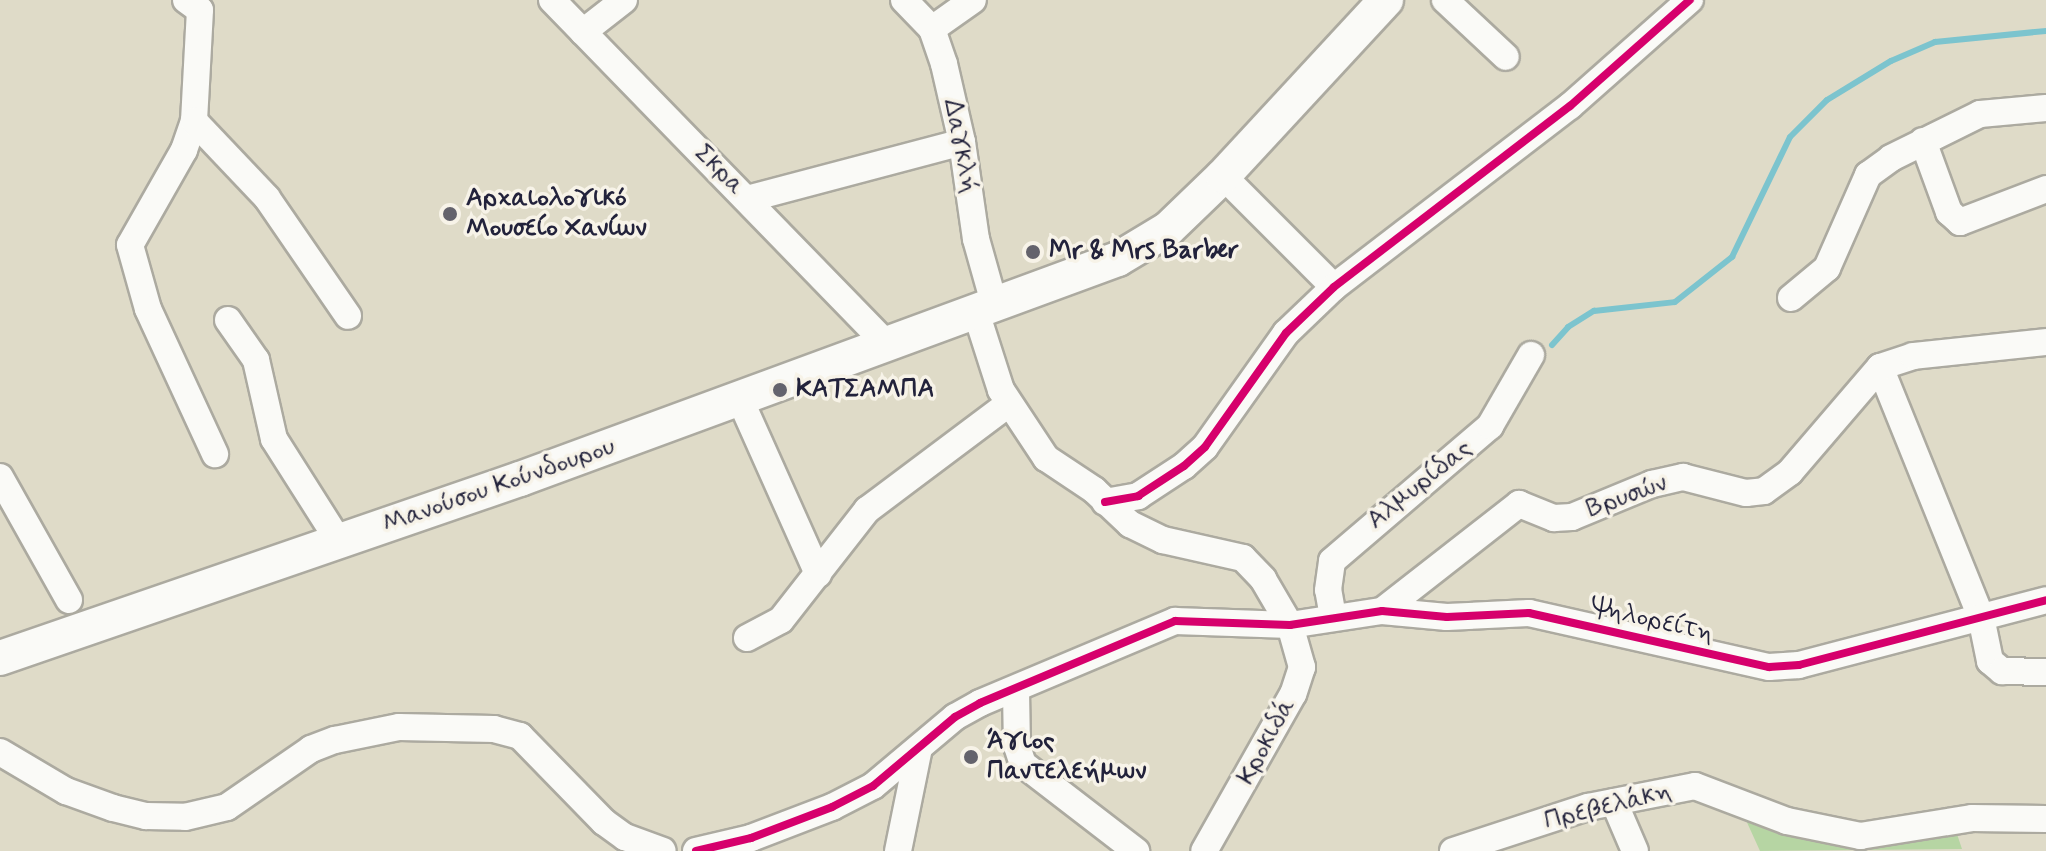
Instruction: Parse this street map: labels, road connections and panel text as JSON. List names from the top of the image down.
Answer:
{
  "streets": {
    "main road": ["Μανούσου Κούνδουρου"],
    "street": [
      "Δαγκλή",
      "Σκρα",
      "Αλμυρίδας",
      "Βρυσών",
      "Ψηλορείτη",
      "Κροκιδά",
      "Πρεβελάκη"
    ]
  },
  "crossings": [
    ["Δαγκλή", "Μανούσου Κούνδουρου"],
    ["Δαγκλή", "Κροκιδά"],
    ["Σκρα", "Μανούσου Κούνδουρου"],
    ["Αλμυρίδας", "Ψηλορείτη"],
    ["Βρυσών", "Ψηλορείτη"],
    ["Ψηλορείτη", "Κροκιδά"]
  ],
  "places": [
    "Αρχαιολογικό Μουσείο Χανίων",
    "Mr & Mrs Barber",
    "ΚΑΤΣΑΜΠΑ",
    "Άγιος Παντελεήμων"
  ]
}
